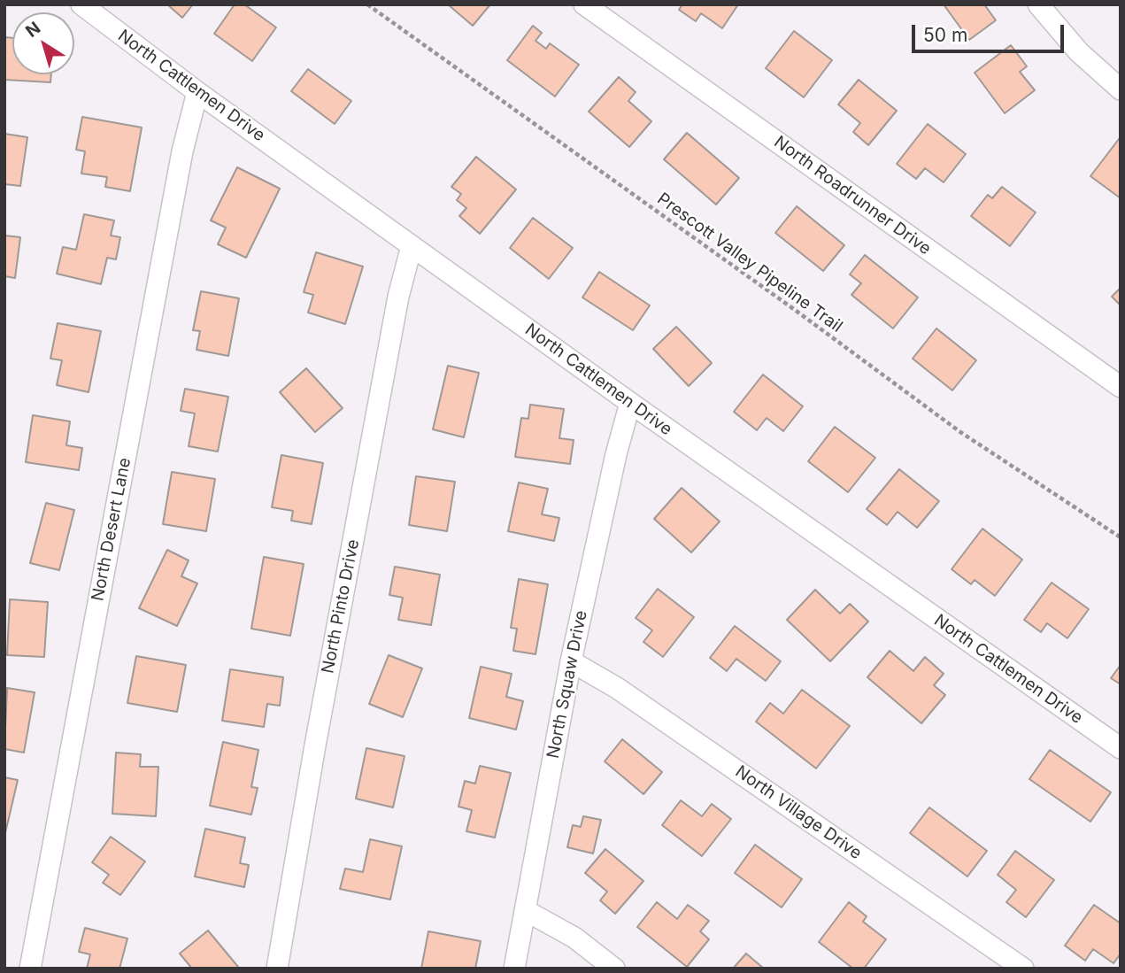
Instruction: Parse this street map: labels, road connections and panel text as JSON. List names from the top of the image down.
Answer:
{
  "streets": {
    "street": [
      "North Cattlemen Drive",
      "North Roadrunner Drive",
      "North Desert Lane",
      "North Pinto Drive",
      "North Squaw Drive",
      "North Village Drive"
    ],
    "path": ["Prescott Valley Pipeline Trail"]
  },
  "crossings": [
    ["North Cattlemen Drive", "North Desert Lane"],
    ["North Cattlemen Drive", "North Pinto Drive"],
    ["North Cattlemen Drive", "North Squaw Drive"],
    ["North Squaw Drive", "North Village Drive"]
  ],
  "scale_bar": "50 m",
  "north": "top left"
}
